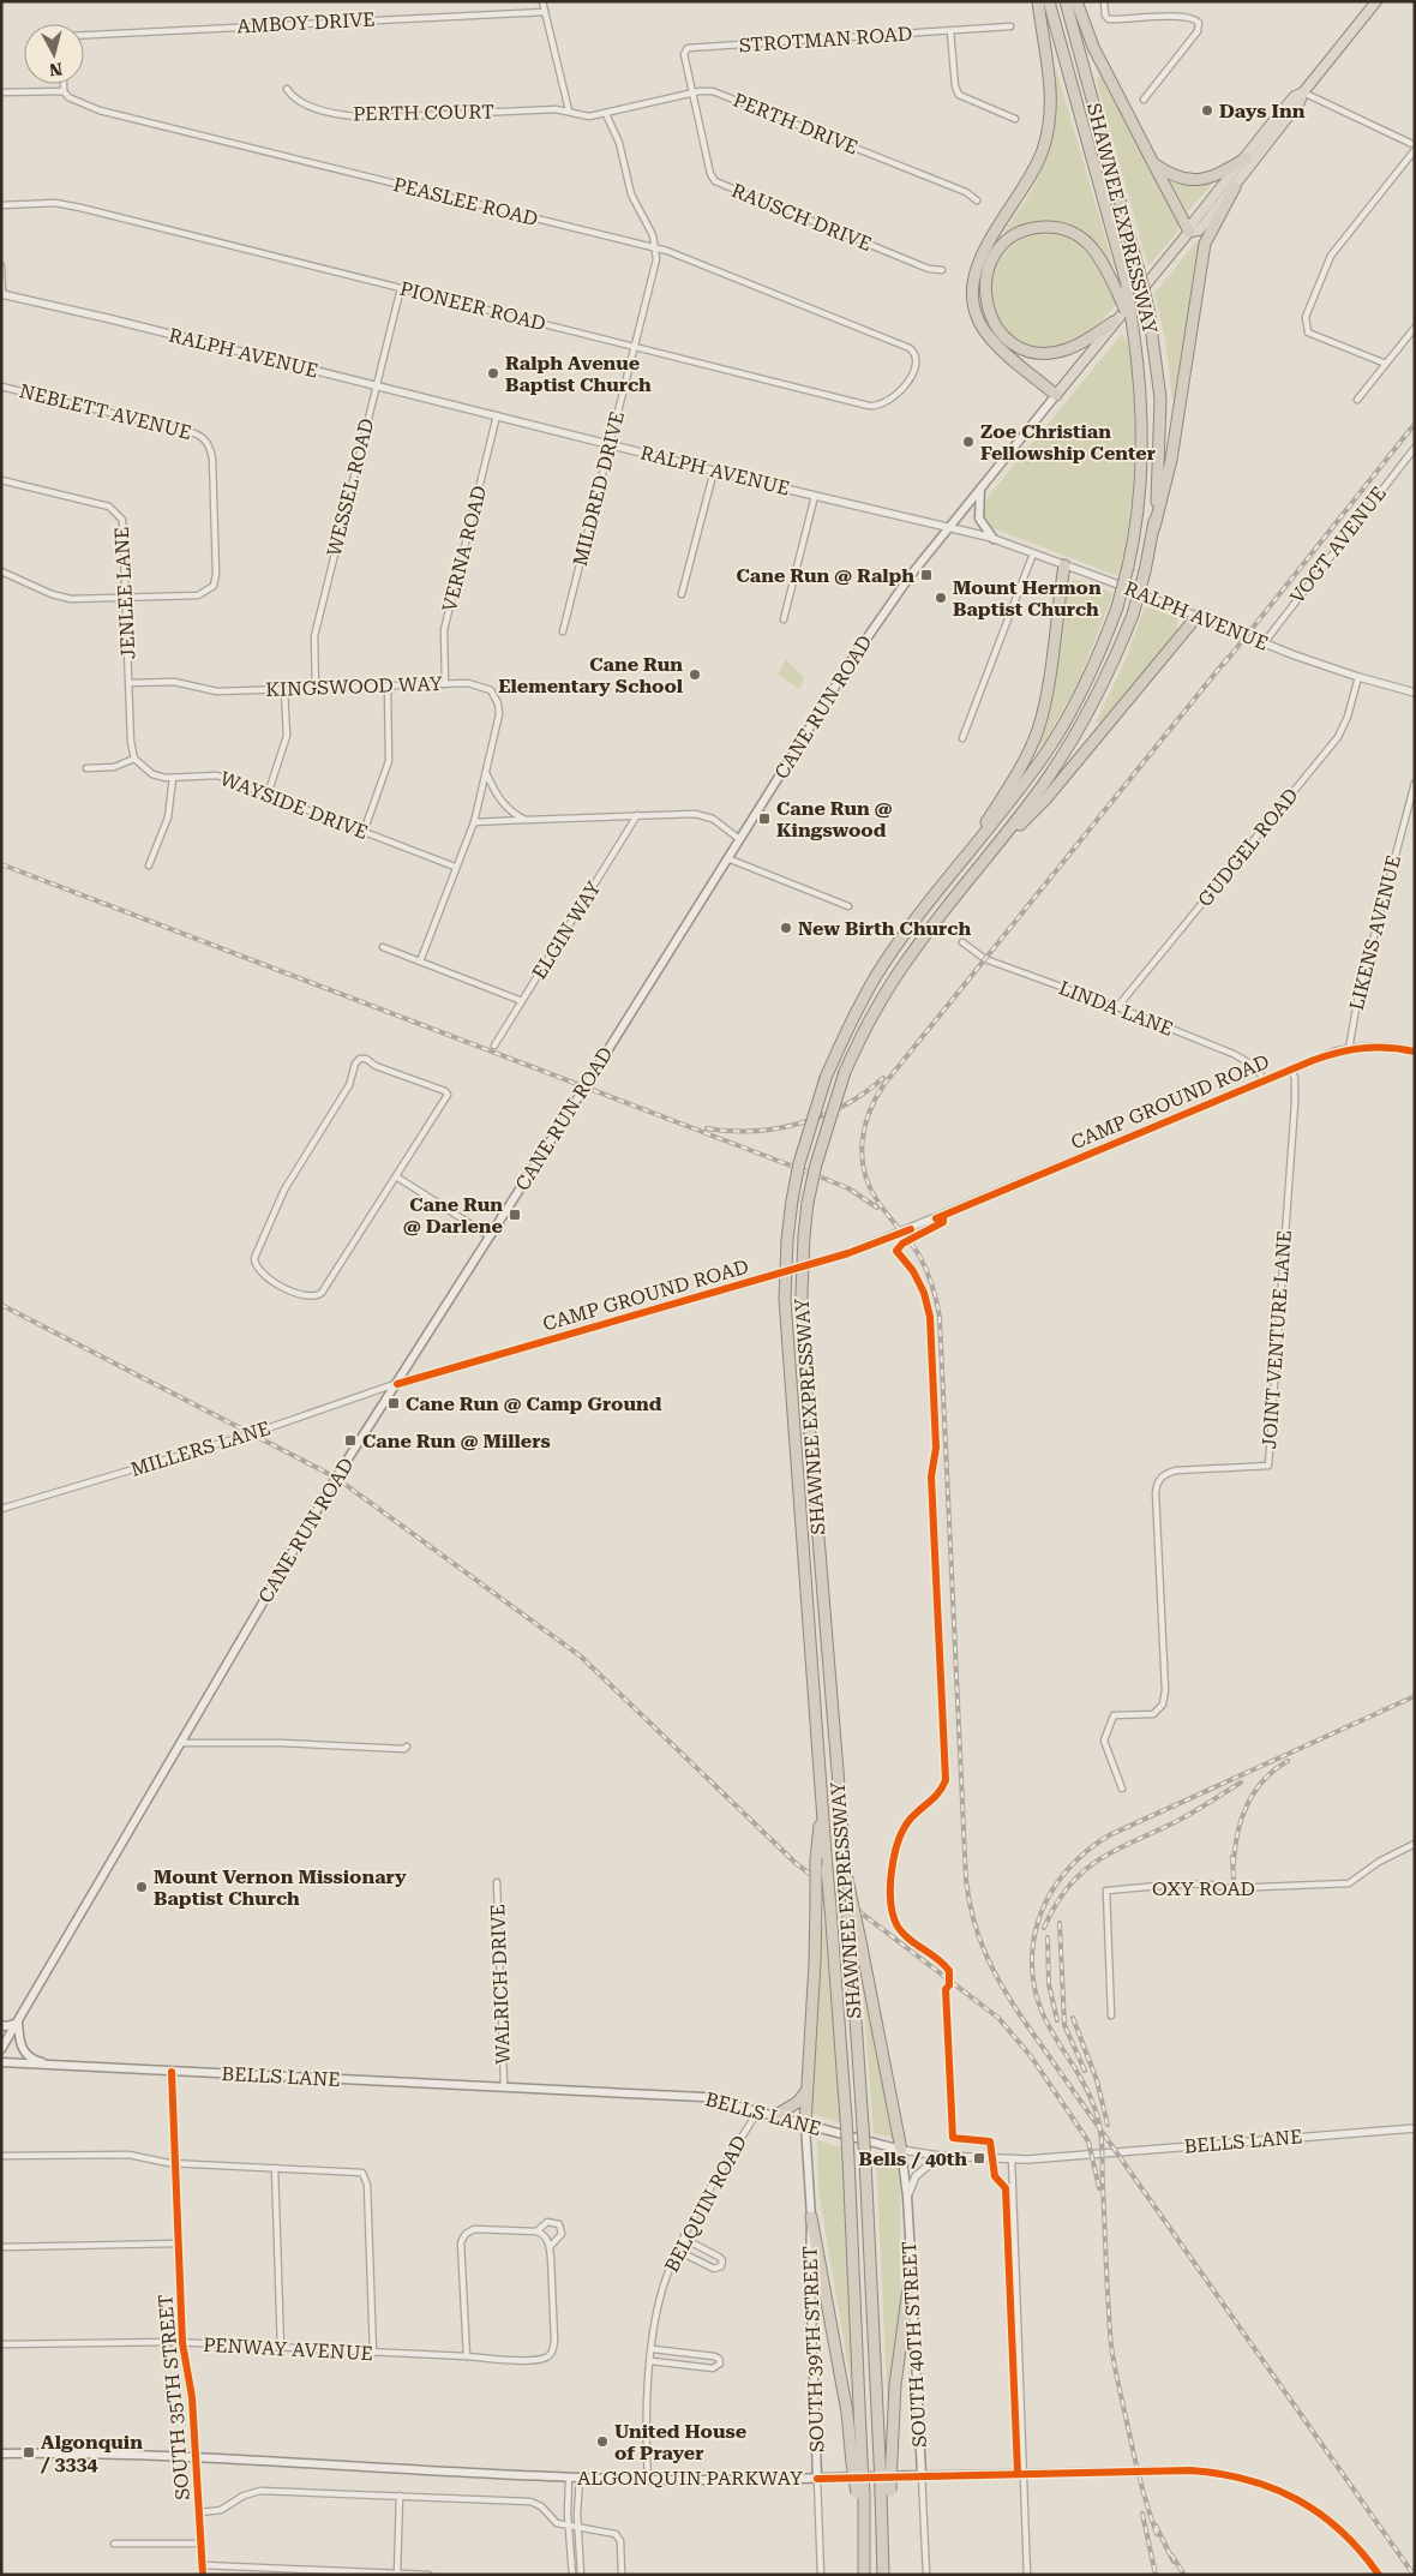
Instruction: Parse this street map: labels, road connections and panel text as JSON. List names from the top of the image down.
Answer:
{
  "streets": {
    "highway": ["SHAWNEE EXPRESSWAY", "CANE RUN ROAD"],
    "main road": [
      "BELLS LANE",
      "SOUTH 40TH STREET",
      "SOUTH 39TH STREET",
      "ALGONQUIN PARKWAY"
    ],
    "street": [
      "AMBOY DRIVE",
      "STROTMAN ROAD",
      "PERTH COURT",
      "PERTH DRIVE",
      "PEASLEE ROAD",
      "RAUSCH DRIVE",
      "PIONEER ROAD",
      "RALPH AVENUE",
      "NEBLETT AVENUE",
      "WESSEL ROAD",
      "MILDRED DRIVE",
      "VOGT AVENUE",
      "VERNA ROAD",
      "JENLEE LANE",
      "KINGSWOOD WAY",
      "WAYSIDE DRIVE",
      "GUDGEL ROAD",
      "ELGIN WAY",
      "LIKENS AVENUE",
      "LINDA LANE",
      "CAMP GROUND ROAD",
      "JOINT VENTURE LANE",
      "MILLERS LANE",
      "OXY ROAD",
      "WALRICH DRIVE",
      "BELQUIN ROAD",
      "PENWAY AVENUE",
      "SOUTH 35TH STREET"
    ]
  },
  "crossings": [
    ["STROTMAN ROAD", "PERTH DRIVE"],
    ["STROTMAN ROAD", "RAUSCH DRIVE"],
    ["PERTH DRIVE", "RAUSCH DRIVE"],
    ["PERTH DRIVE", "MILDRED DRIVE"],
    ["PEASLEE ROAD", "PIONEER ROAD"],
    ["PEASLEE ROAD", "MILDRED DRIVE"],
    ["PIONEER ROAD", "WESSEL ROAD"],
    ["PIONEER ROAD", "MILDRED DRIVE"],
    ["RALPH AVENUE", "WESSEL ROAD"],
    ["RALPH AVENUE", "MILDRED DRIVE"],
    ["RALPH AVENUE", "VOGT AVENUE"],
    ["RALPH AVENUE", "VERNA ROAD"],
    ["RALPH AVENUE", "CANE RUN ROAD"],
    ["RALPH AVENUE", "GUDGEL ROAD"],
    ["NEBLETT AVENUE", "JENLEE LANE"],
    ["WESSEL ROAD", "KINGSWOOD WAY"],
    ["VERNA ROAD", "KINGSWOOD WAY"],
    ["JENLEE LANE", "KINGSWOOD WAY"],
    ["JENLEE LANE", "WAYSIDE DRIVE"],
    ["CANE RUN ROAD", "CAMP GROUND ROAD"],
    ["CANE RUN ROAD", "MILLERS LANE"],
    ["GUDGEL ROAD", "LINDA LANE"],
    ["LIKENS AVENUE", "CAMP GROUND ROAD"],
    ["LINDA LANE", "CAMP GROUND ROAD"],
    ["CAMP GROUND ROAD", "JOINT VENTURE LANE"],
    ["CAMP GROUND ROAD", "MILLERS LANE"],
    ["WALRICH DRIVE", "BELLS LANE"],
    ["BELLS LANE", "BELQUIN ROAD"],
    ["BELLS LANE", "SOUTH 40TH STREET"],
    ["BELLS LANE", "SOUTH 39TH STREET"],
    ["BELLS LANE", "SOUTH 35TH STREET"],
    ["BELQUIN ROAD", "ALGONQUIN PARKWAY"],
    ["SOUTH 40TH STREET", "ALGONQUIN PARKWAY"],
    ["PENWAY AVENUE", "SOUTH 35TH STREET"],
    ["SOUTH 39TH STREET", "ALGONQUIN PARKWAY"],
    ["SOUTH 35TH STREET", "ALGONQUIN PARKWAY"]
  ],
  "places": {
    "other": [
      "Days Inn",
      "Ralph Avenue Baptist Church",
      "Zoe Christian Fellowship Center",
      "Mount Hermon Baptist Church",
      "Cane Run Elementary School",
      "New Birth Church",
      "Mount Vernon Missionary Baptist Church",
      "United House of Prayer"
    ],
    "transit": [
      "Cane Run @ Ralph",
      "Cane Run @ Kingswood",
      "Cane Run @ Darlene",
      "Cane Run @ Camp Ground",
      "Cane Run @ Millers",
      "Bells / 40th",
      "Algonquin / 3334"
    ]
  },
  "north": "bottom"
}
